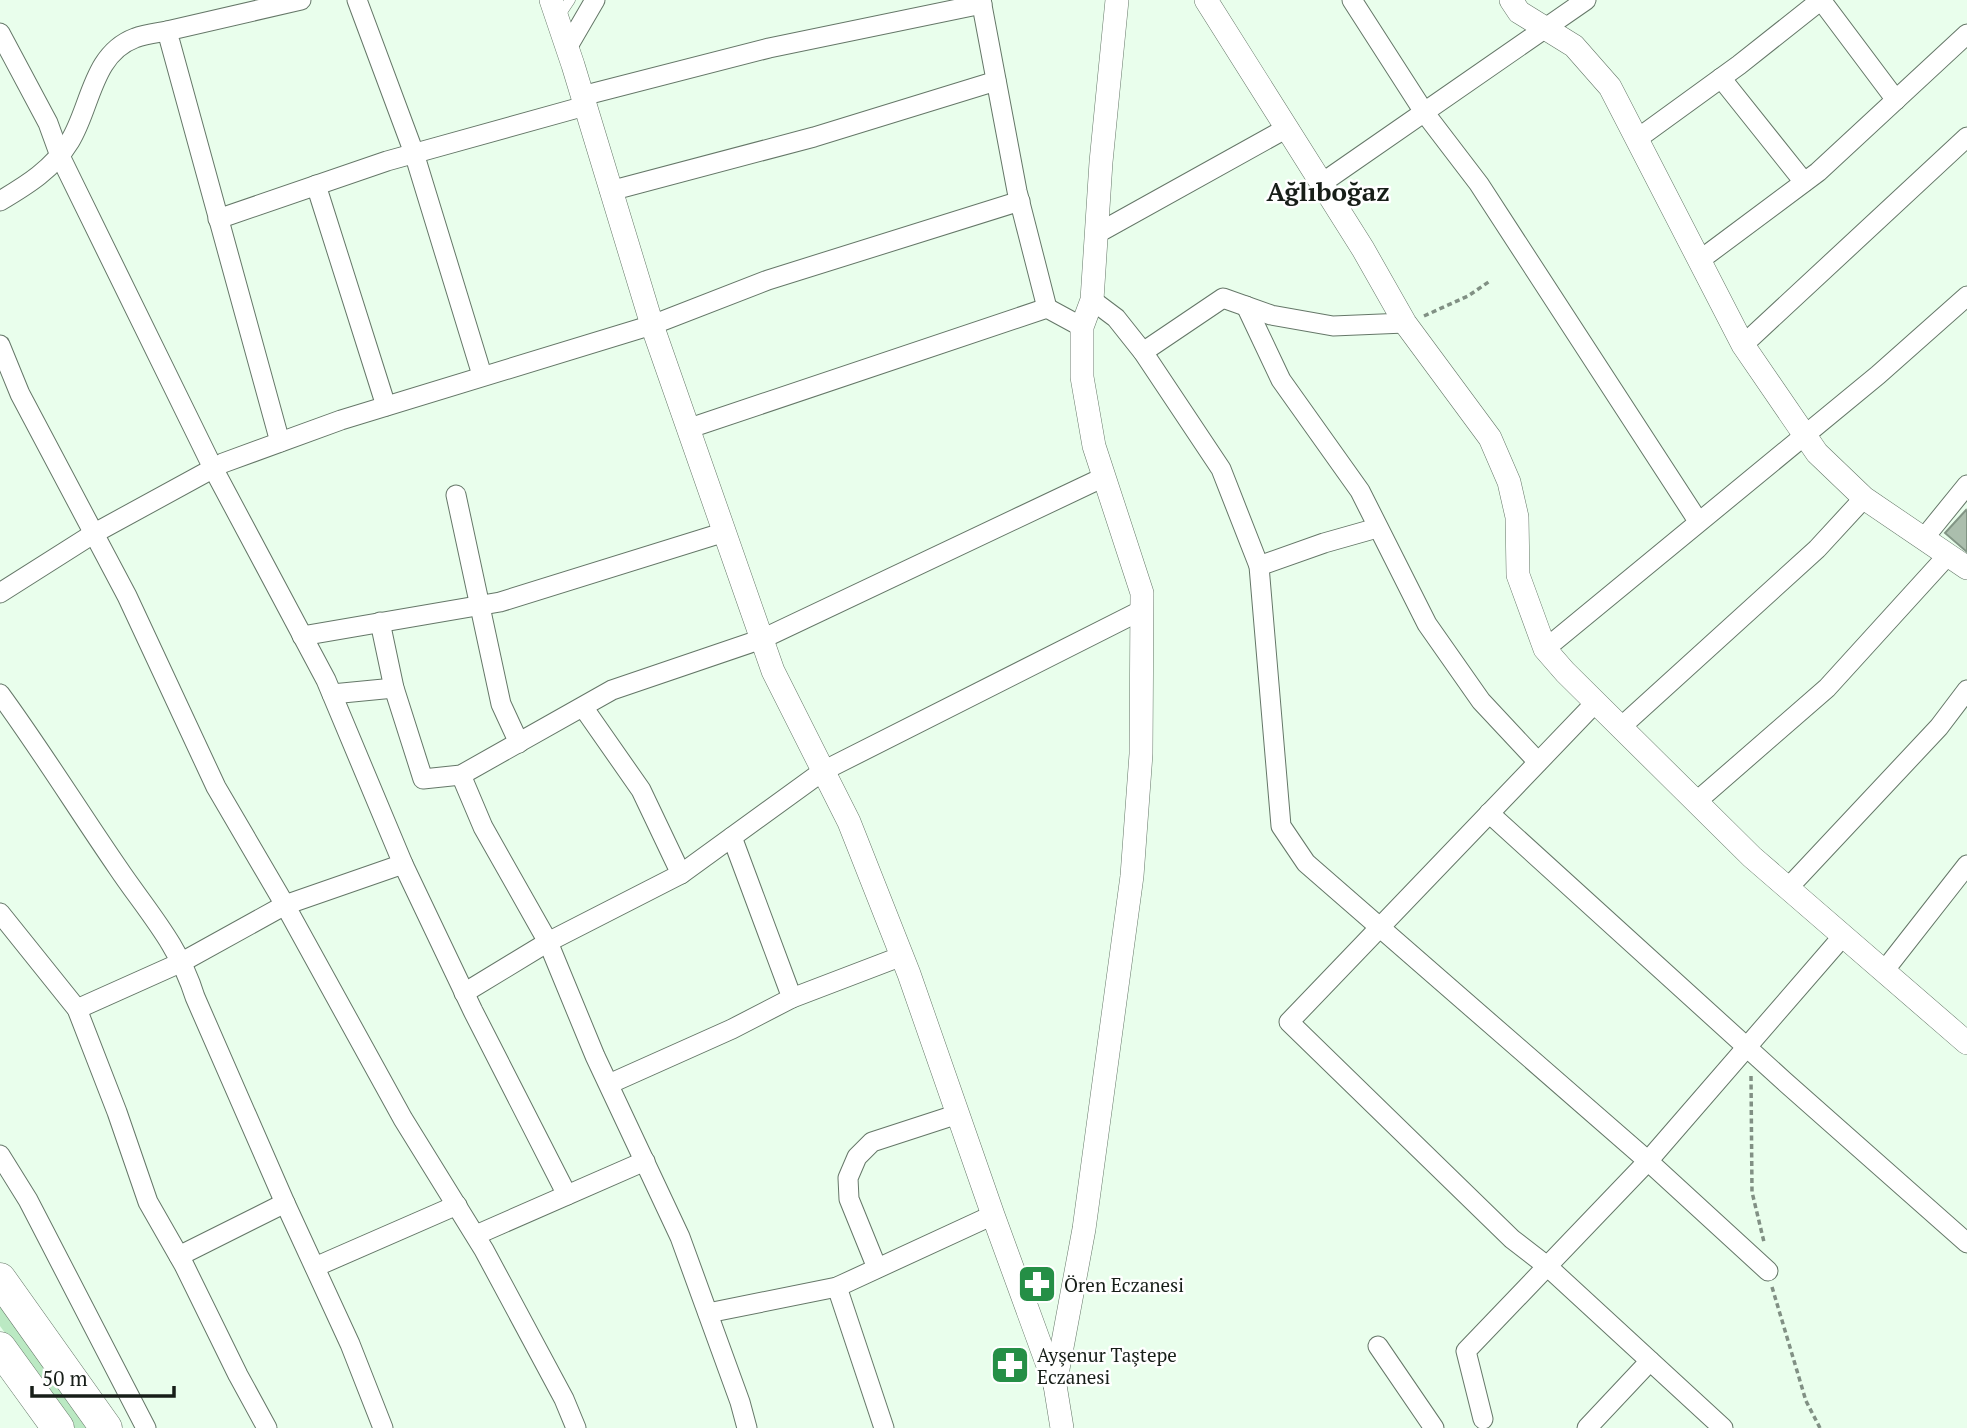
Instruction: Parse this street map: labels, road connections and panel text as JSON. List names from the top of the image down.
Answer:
{
  "districts": ["Ağlıboğaz"],
  "places": {
    "pharmacy": ["Ören Eczanesi", "Ayşenur Taştepe Eczanesi"]
  },
  "scale_bar": "50 m"
}
